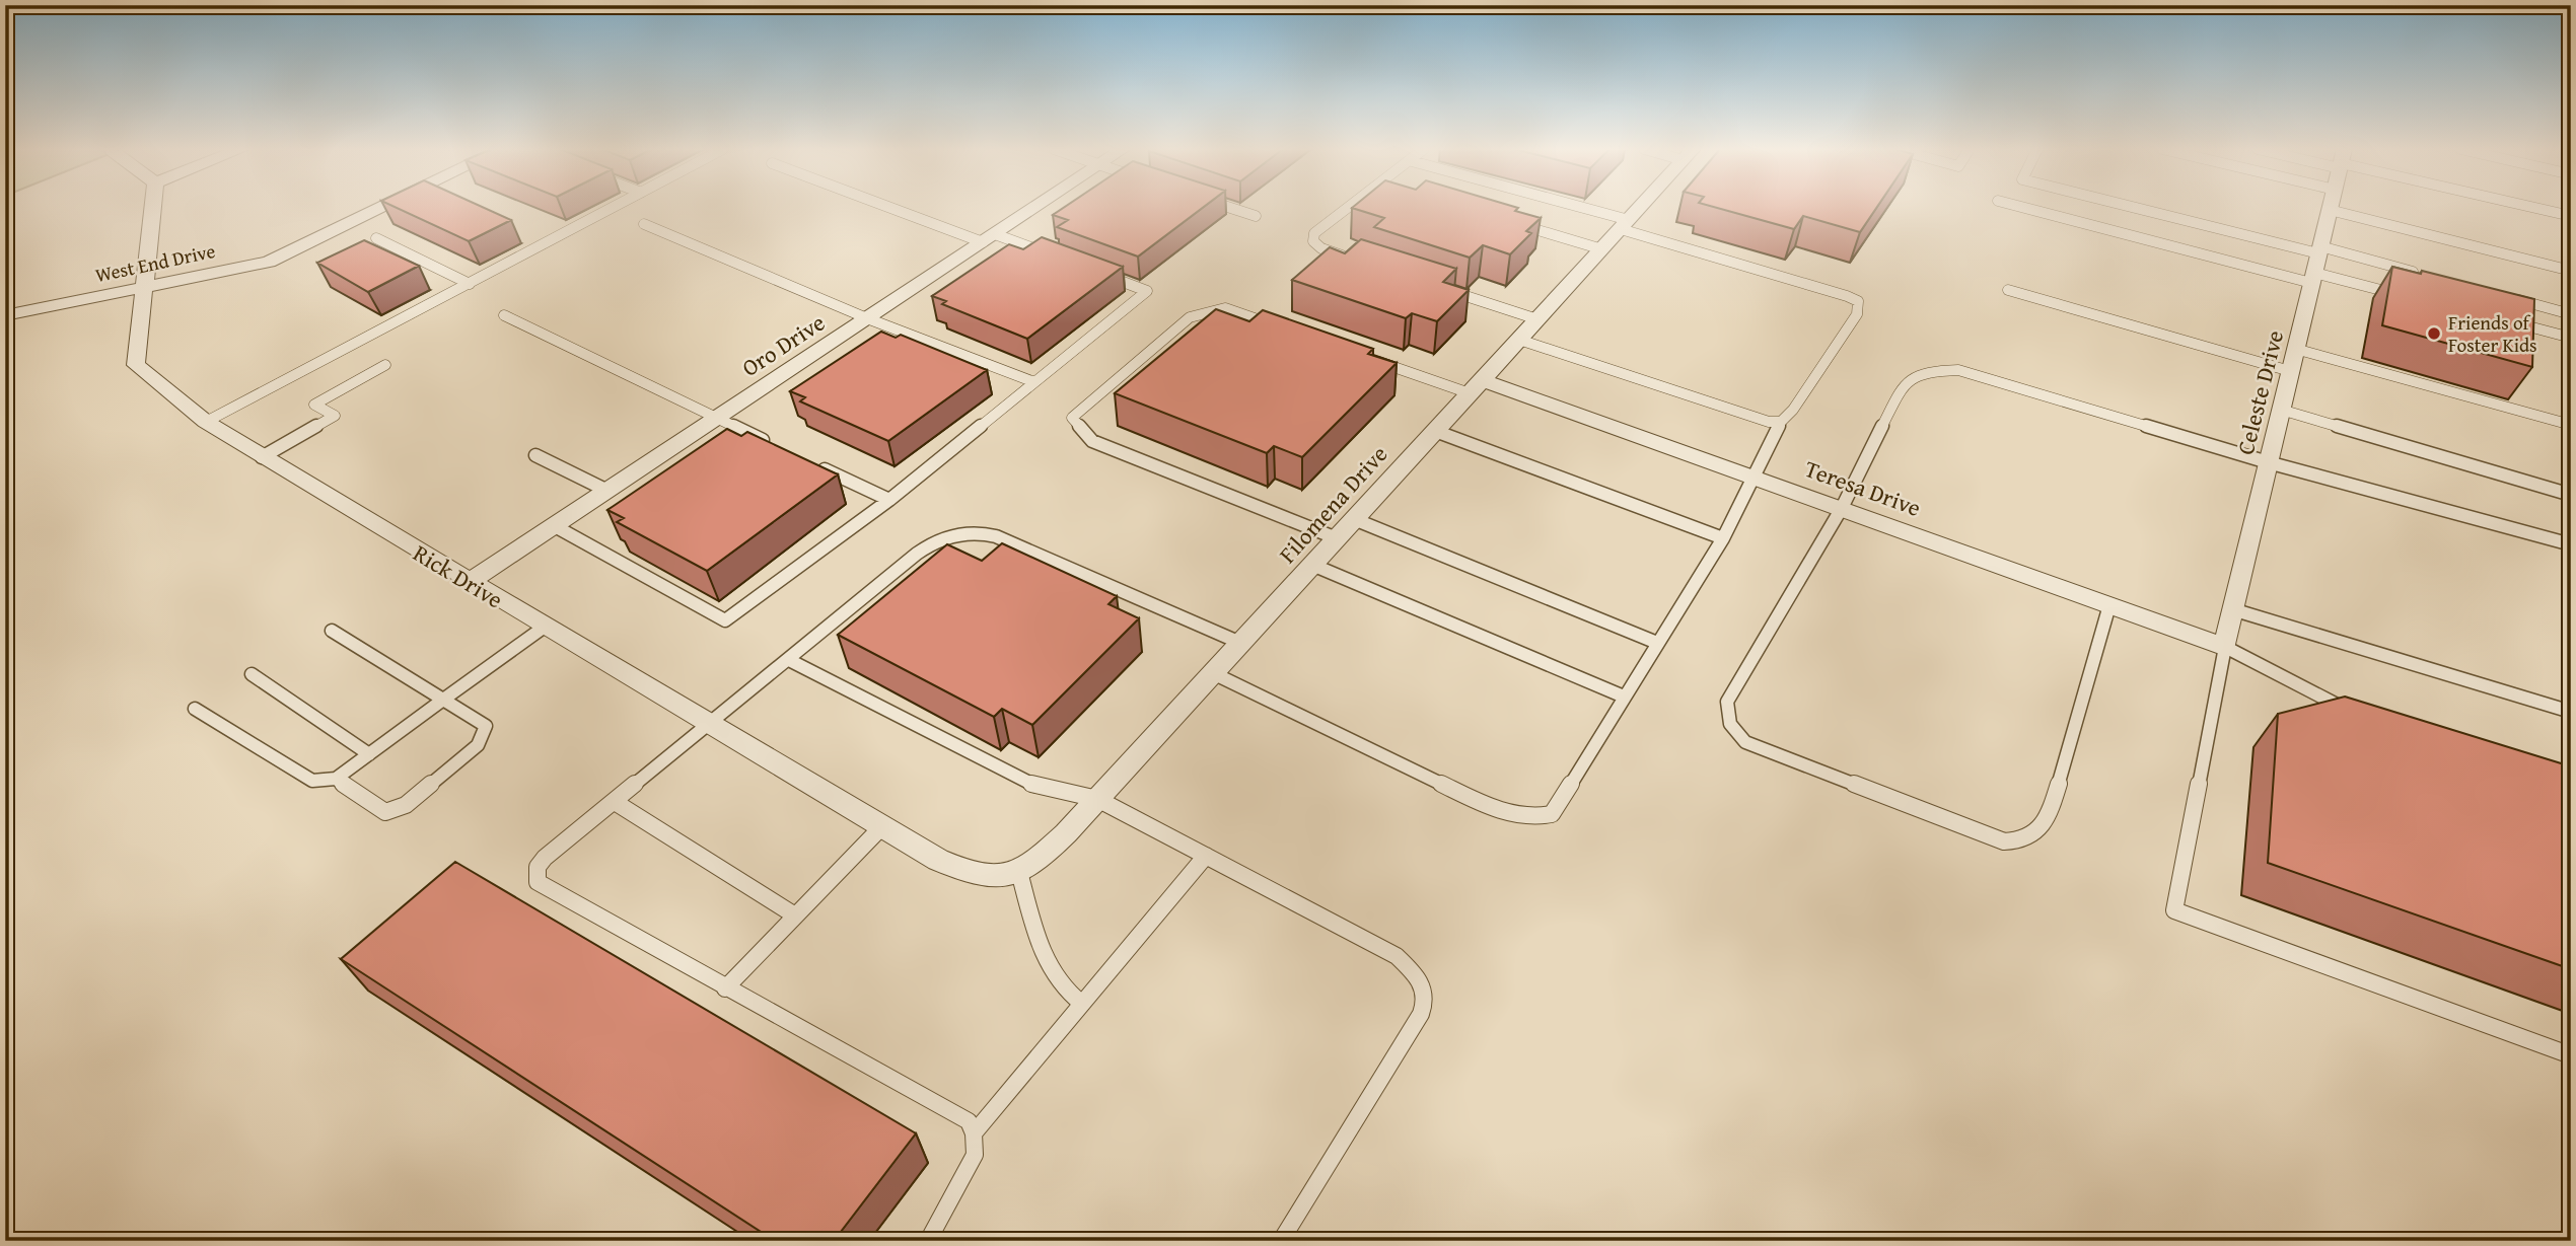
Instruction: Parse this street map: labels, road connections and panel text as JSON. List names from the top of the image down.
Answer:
{
  "streets": {
    "street": [
      "West End Drive",
      "Oro Drive",
      "Celeste Drive",
      "Teresa Drive",
      "Filomena Drive",
      "Rick Drive"
    ]
  },
  "crossings": [
    ["West End Drive", "Rick Drive"],
    ["Oro Drive", "Rick Drive"],
    ["Celeste Drive", "Teresa Drive"],
    ["Teresa Drive", "Filomena Drive"],
    ["Filomena Drive", "Rick Drive"]
  ],
  "places": ["Friends of Foster Kids"]
}
